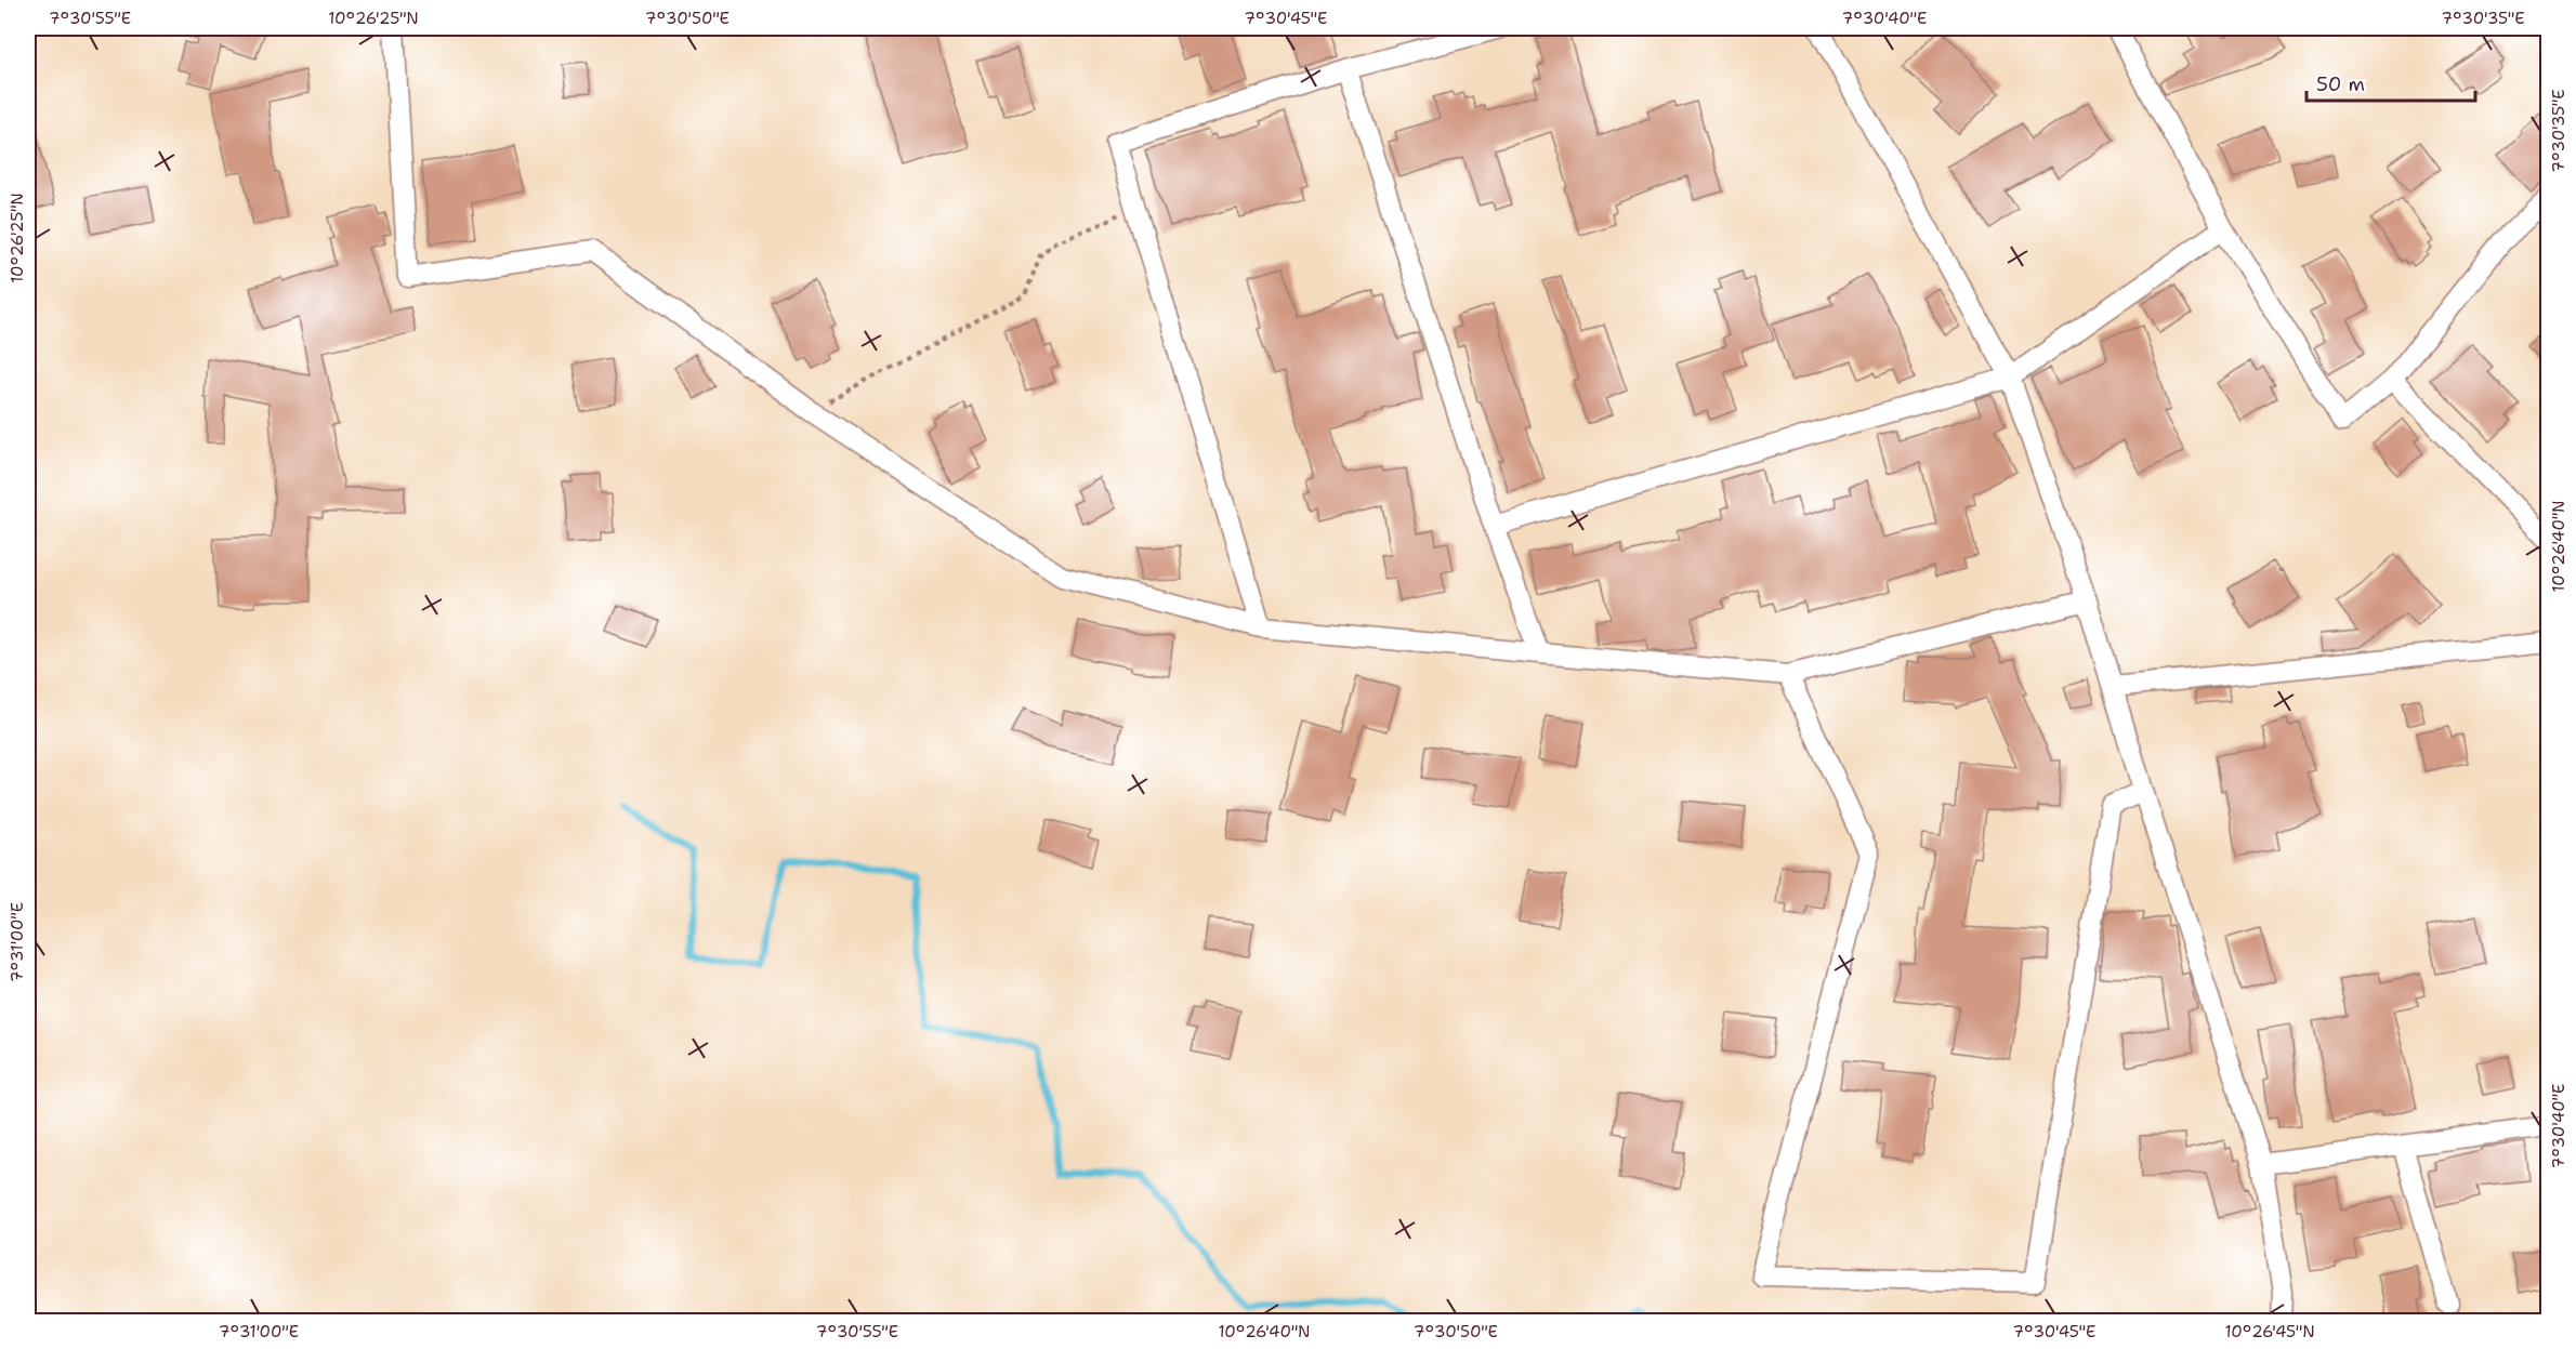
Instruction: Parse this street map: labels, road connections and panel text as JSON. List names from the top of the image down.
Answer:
{
  "scale_bar": "50 m",
  "coordinates": [
    "7°30'55\"E",
    "10°26'25\"N",
    "7°30'50\"E",
    "7°30'45\"E",
    "7°30'40\"E",
    "7°30'35\"E",
    "10°26'40\"N",
    "7°31'00\"E",
    "10°26'45\"N"
  ]
}
